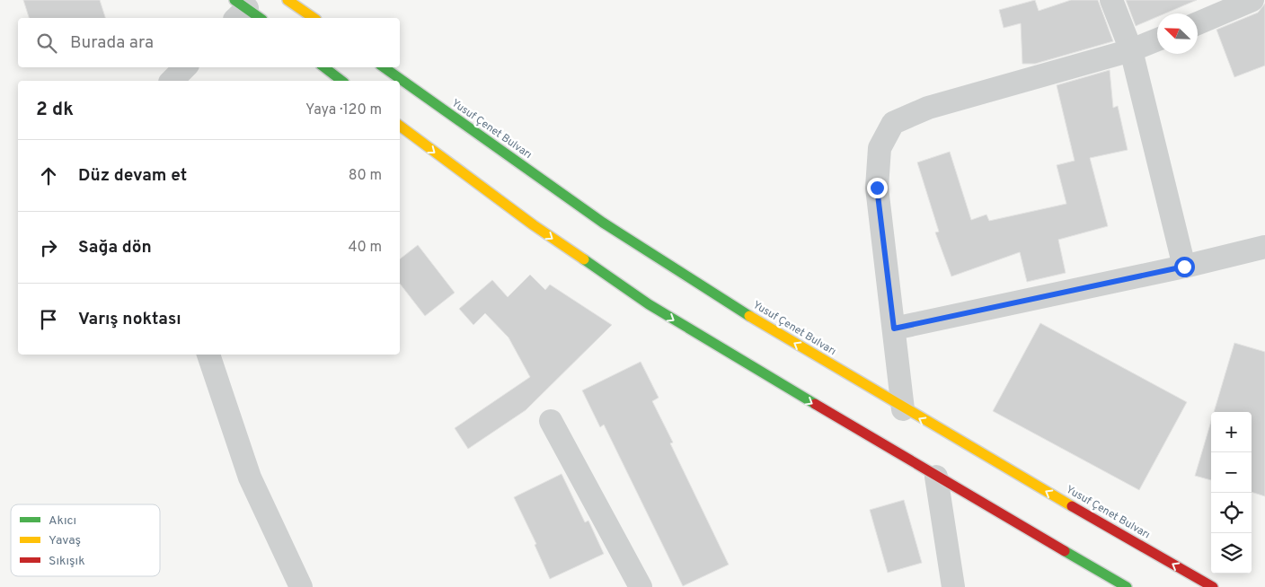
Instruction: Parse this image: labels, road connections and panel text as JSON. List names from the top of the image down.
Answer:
{
  "streets": {
    "highway": ["Yusuf Çenet Bulvarı"]
  },
  "legend": ["Akıcı", "Yavaş", "Sıkışık"],
  "north": "top left",
  "page": {
    "search": "Burada ara",
    "heading": ["2 dk", "Yaya · 120 m"],
    "list": [
      ["Düz devam et", "80 m"],
      ["Sağa dön", "40 m"],
      "Varış noktası"
    ],
    "map_buttons": ["+", "−"]
  }
}
